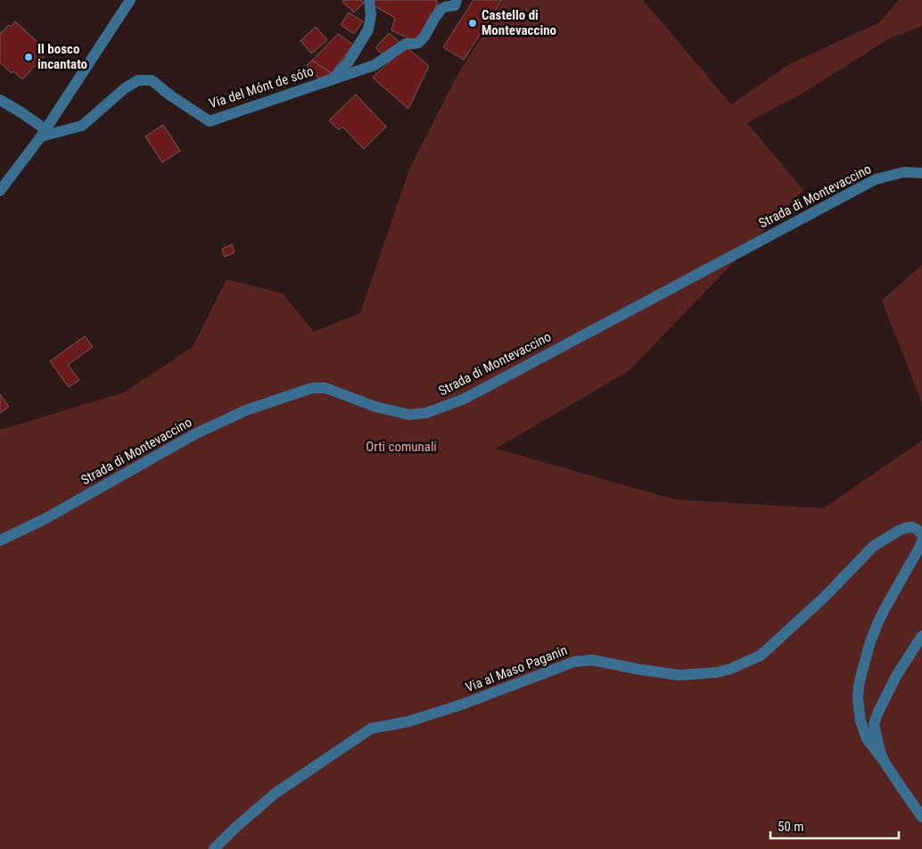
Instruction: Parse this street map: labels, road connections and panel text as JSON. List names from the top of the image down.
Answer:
{
  "streets": {
    "street": ["Via del Mónt de sóto", "Strada di Montevaccino", "Via al Maso Paganin"]
  },
  "parks": ["Orti comunali"],
  "places": ["Castello di Montevaccino", "Il bosco incantato"],
  "scale_bar": "50 m"
}
